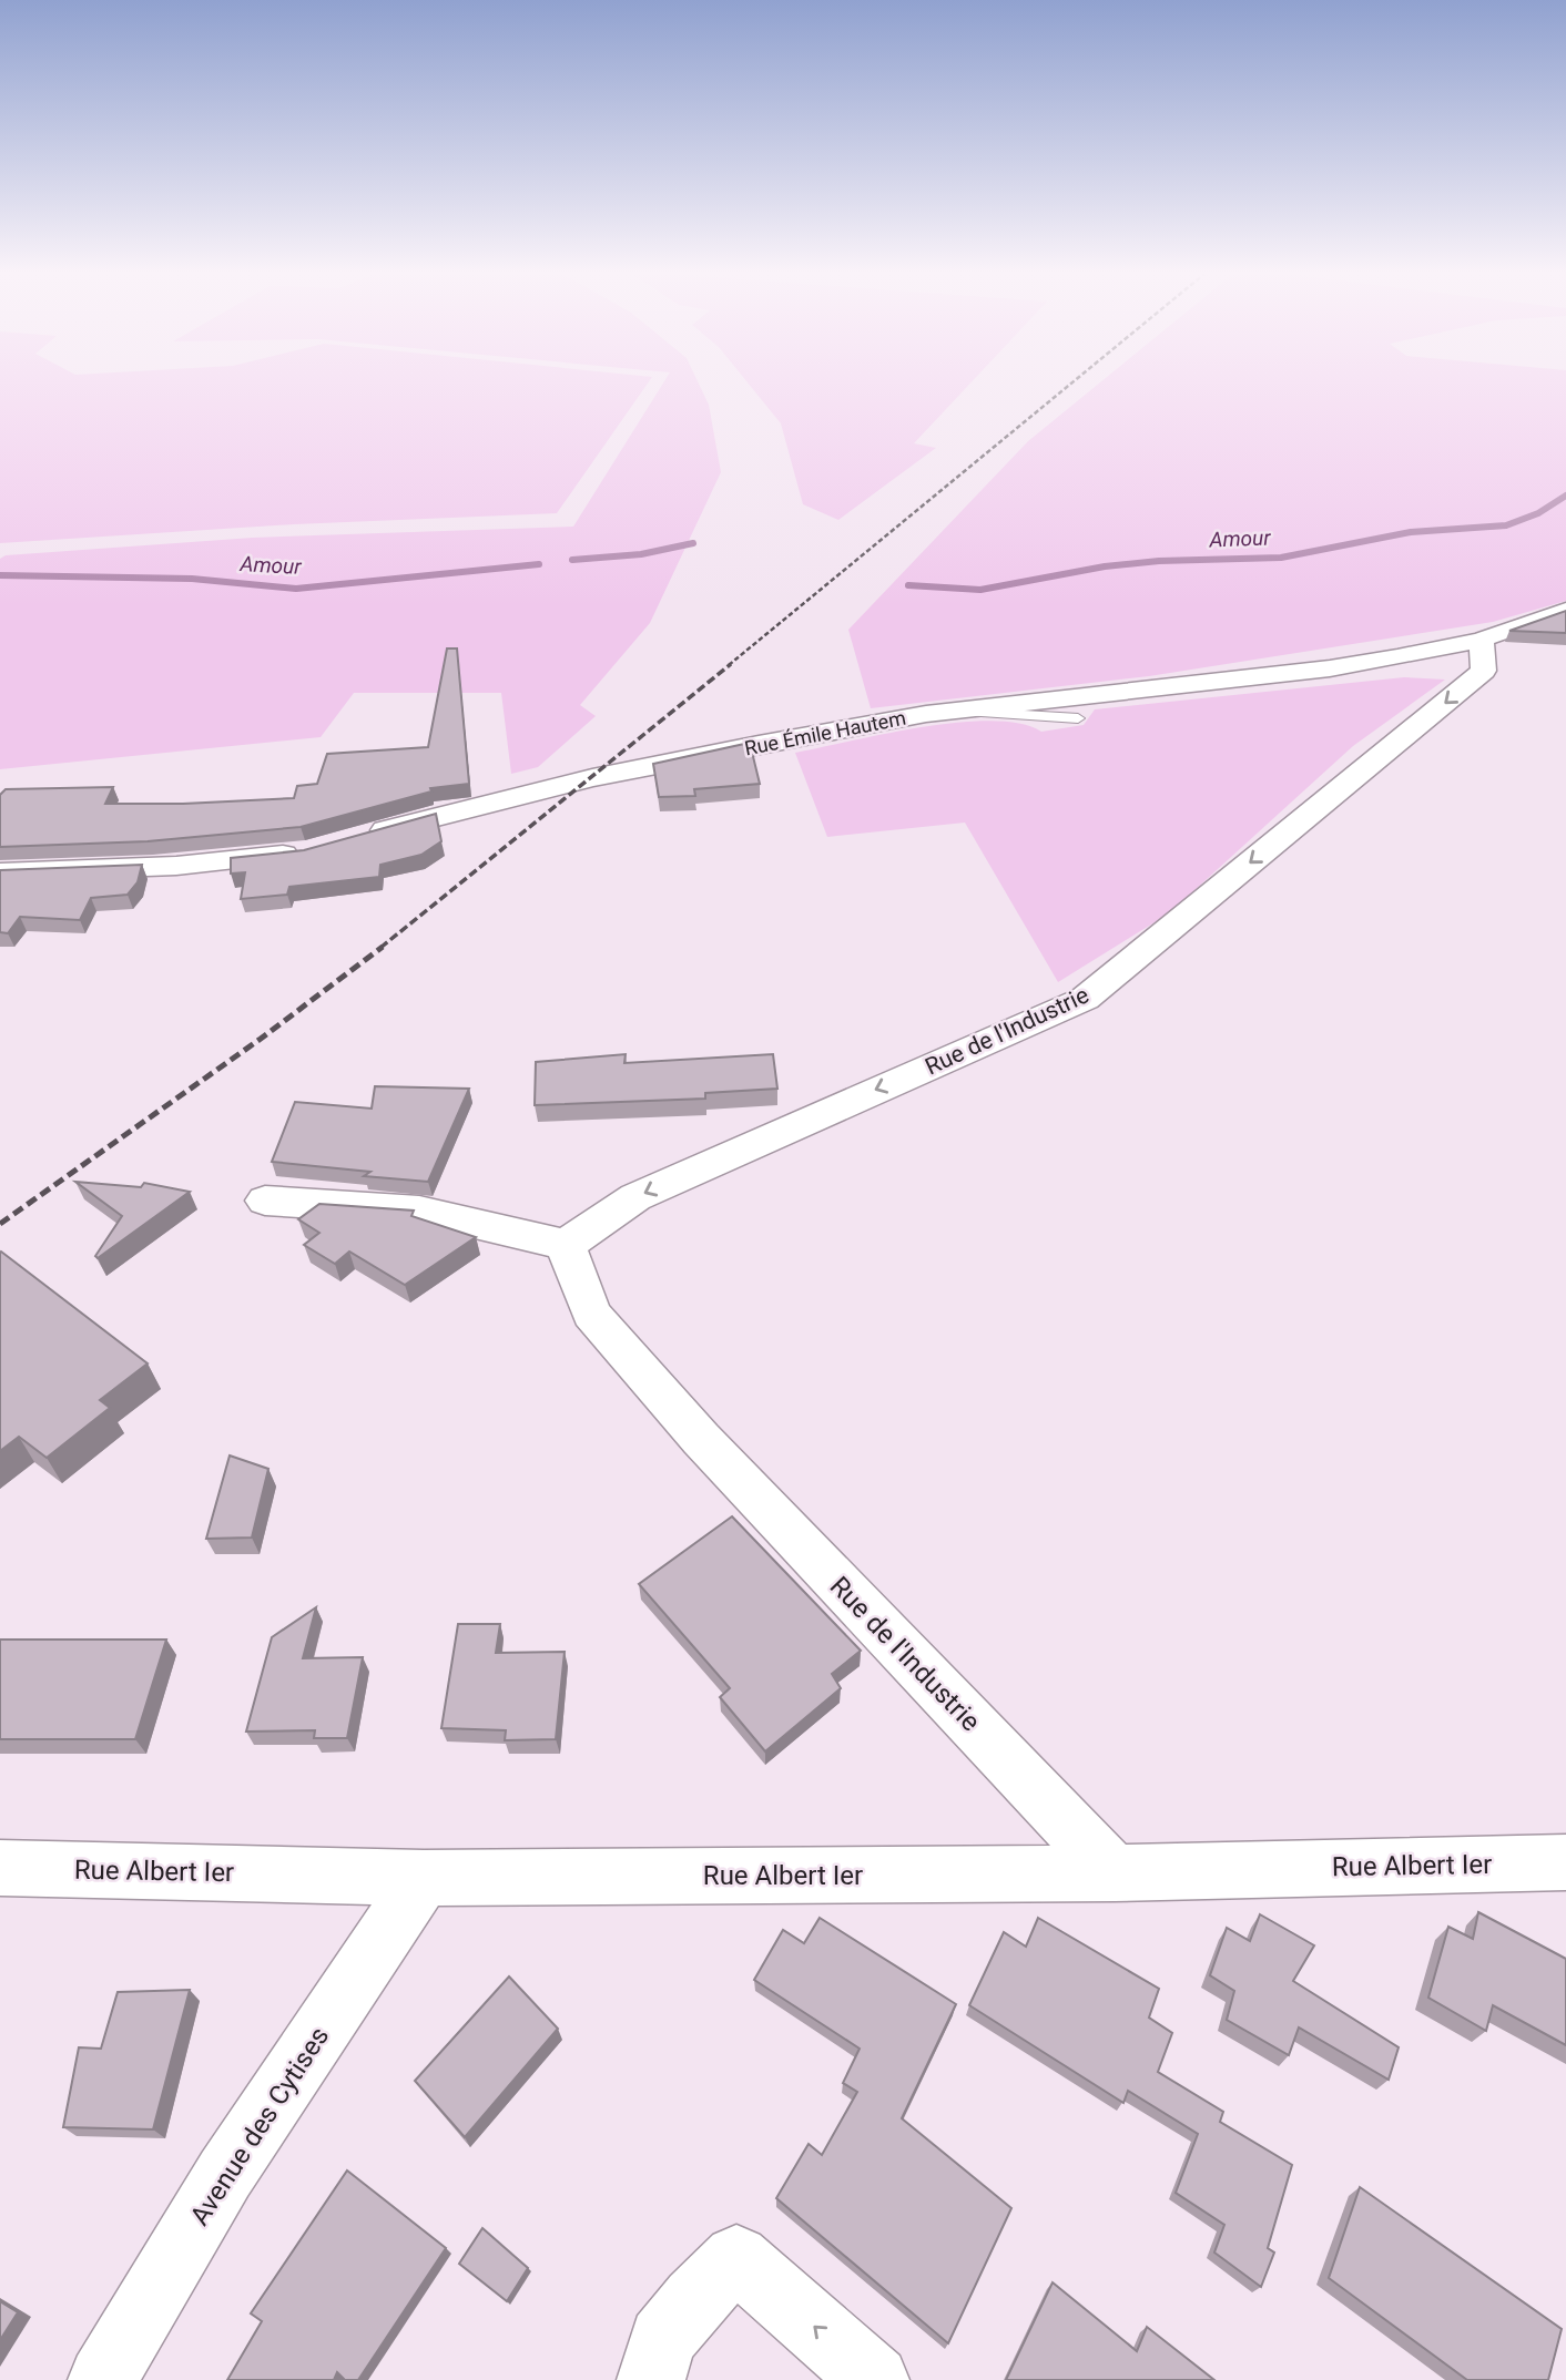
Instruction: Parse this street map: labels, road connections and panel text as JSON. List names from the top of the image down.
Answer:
{
  "streets": {
    "street": [
      "Rue Émile Hautem",
      "Rue de l'Industrie",
      "Rue Albert Ier",
      "Avenue des Cytises"
    ]
  },
  "crossings": [
    ["Rue Émile Hautem", "Rue de l'Industrie"],
    ["Rue de l'Industrie", "Rue Albert Ier"],
    ["Rue Albert Ier", "Avenue des Cytises"]
  ],
  "one_way": ["Rue de l'Industrie"],
  "water": ["Amour"]
}
